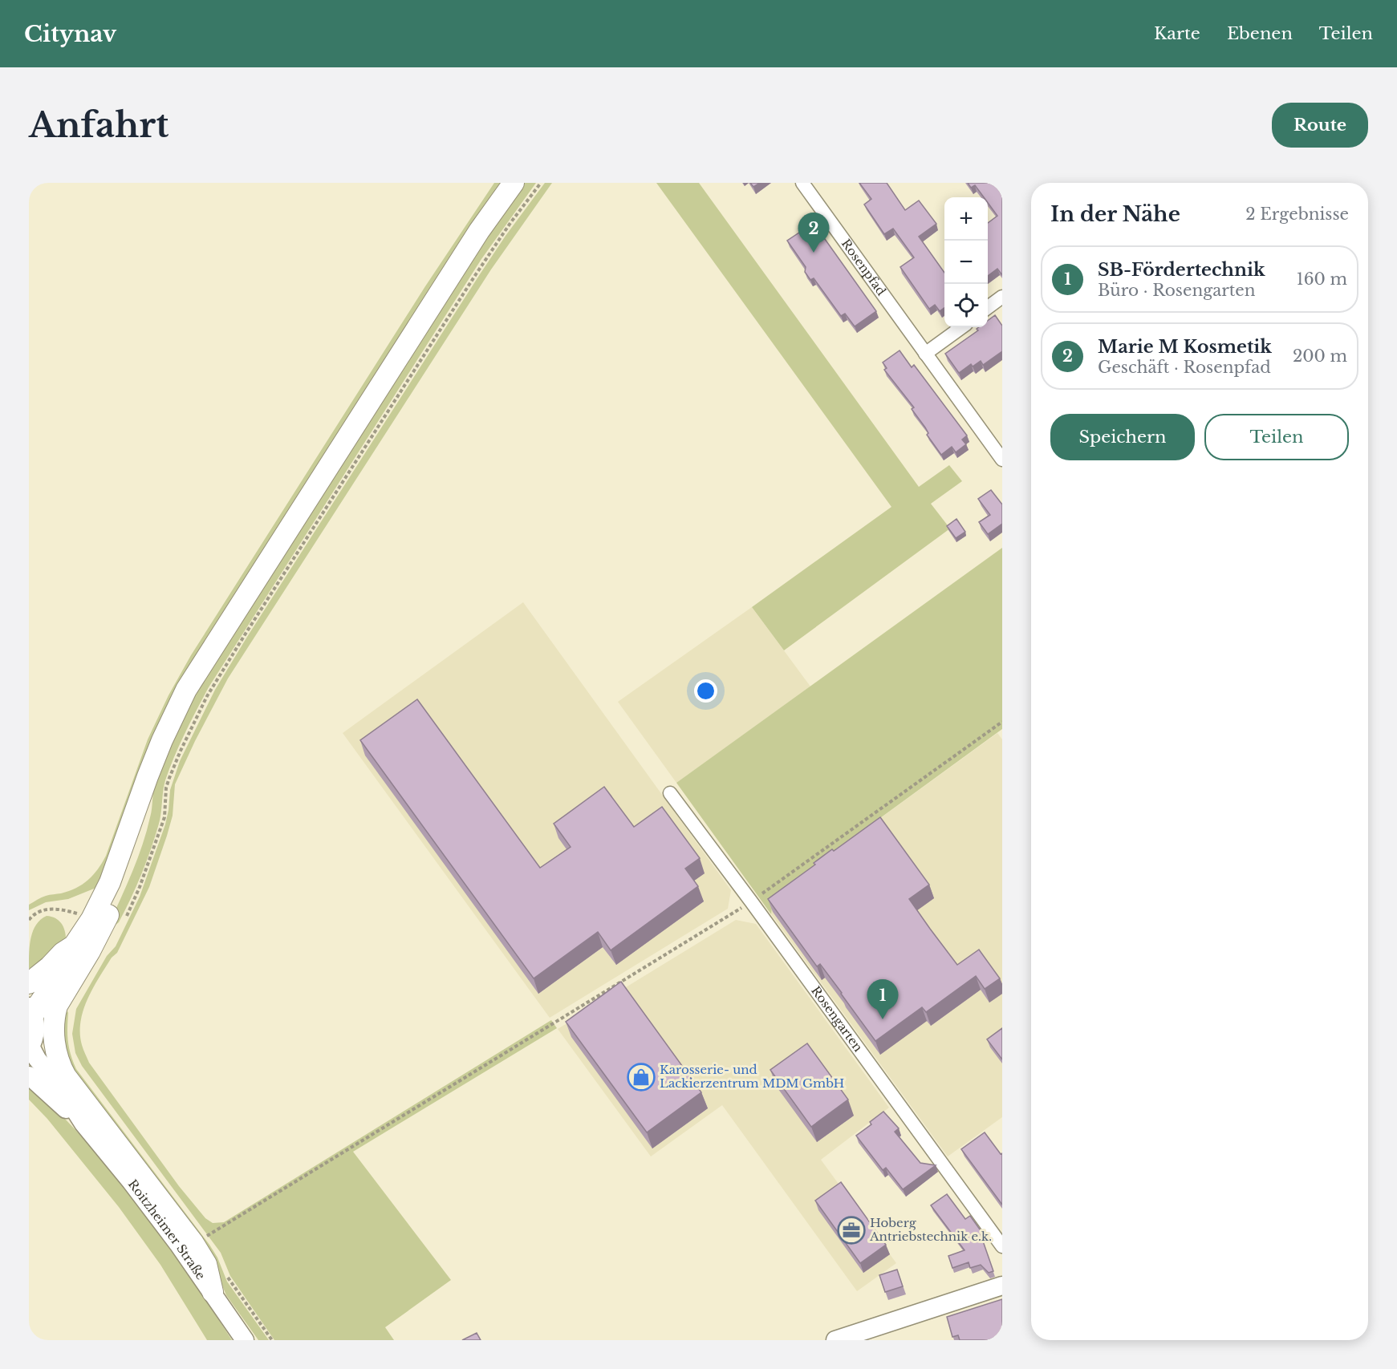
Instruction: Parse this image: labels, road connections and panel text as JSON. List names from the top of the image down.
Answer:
{
  "streets": {
    "street": ["Rosenpfad", "Rosengarten", "Roitzheimer Straße"]
  },
  "places": {
    "shop": ["Karosserie- und Lackierzentrum MDM GmbH"],
    "office": ["Hoberg Antriebstechnik e.k."]
  },
  "page": {
    "header": "Citynav",
    "nav": ["Karte", "Ebenen", "Teilen"],
    "buttons": [
      "Route",
      ["Speichern", "Teilen"]
    ],
    "title": "Anfahrt",
    "heading": ["In der Nähe", "2 Ergebnisse"],
    "map_buttons": ["+", "−"],
    "pins": ["2", "1"],
    "list": [
      {
        "mark": "1",
        "name": "SB-Fördertechnik",
        "note": "Büro · Rosengarten",
        "value": "160 m"
      },
      {
        "mark": "2",
        "name": "Marie M Kosmetik",
        "note": "Geschäft · Rosenpfad",
        "value": "200 m"
      }
    ]
  }
}
